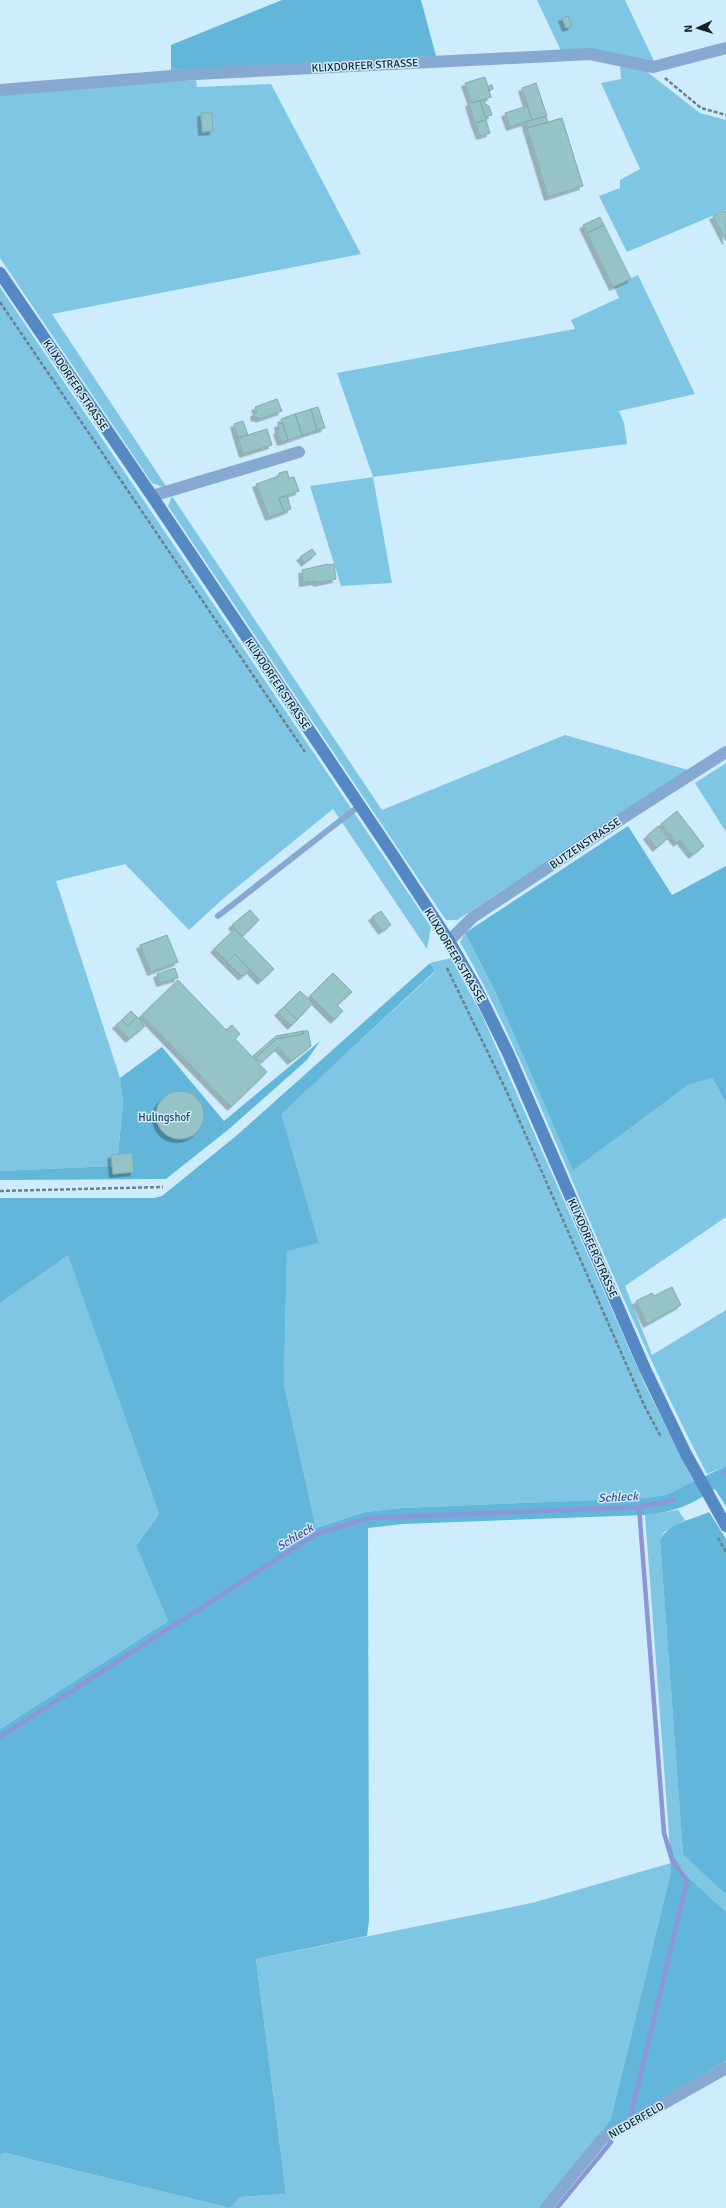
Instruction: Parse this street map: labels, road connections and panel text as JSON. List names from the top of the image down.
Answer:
{
  "streets": {
    "street": ["KLIXDORFER STRASSE", "BUTZENSTRASSE", "NIEDERFELD"]
  },
  "crossings": [
    ["KLIXDORFER STRASSE", "BUTZENSTRASSE"]
  ],
  "water": ["Schleck"],
  "parks": ["Hulingshof"],
  "north": "left"
}
